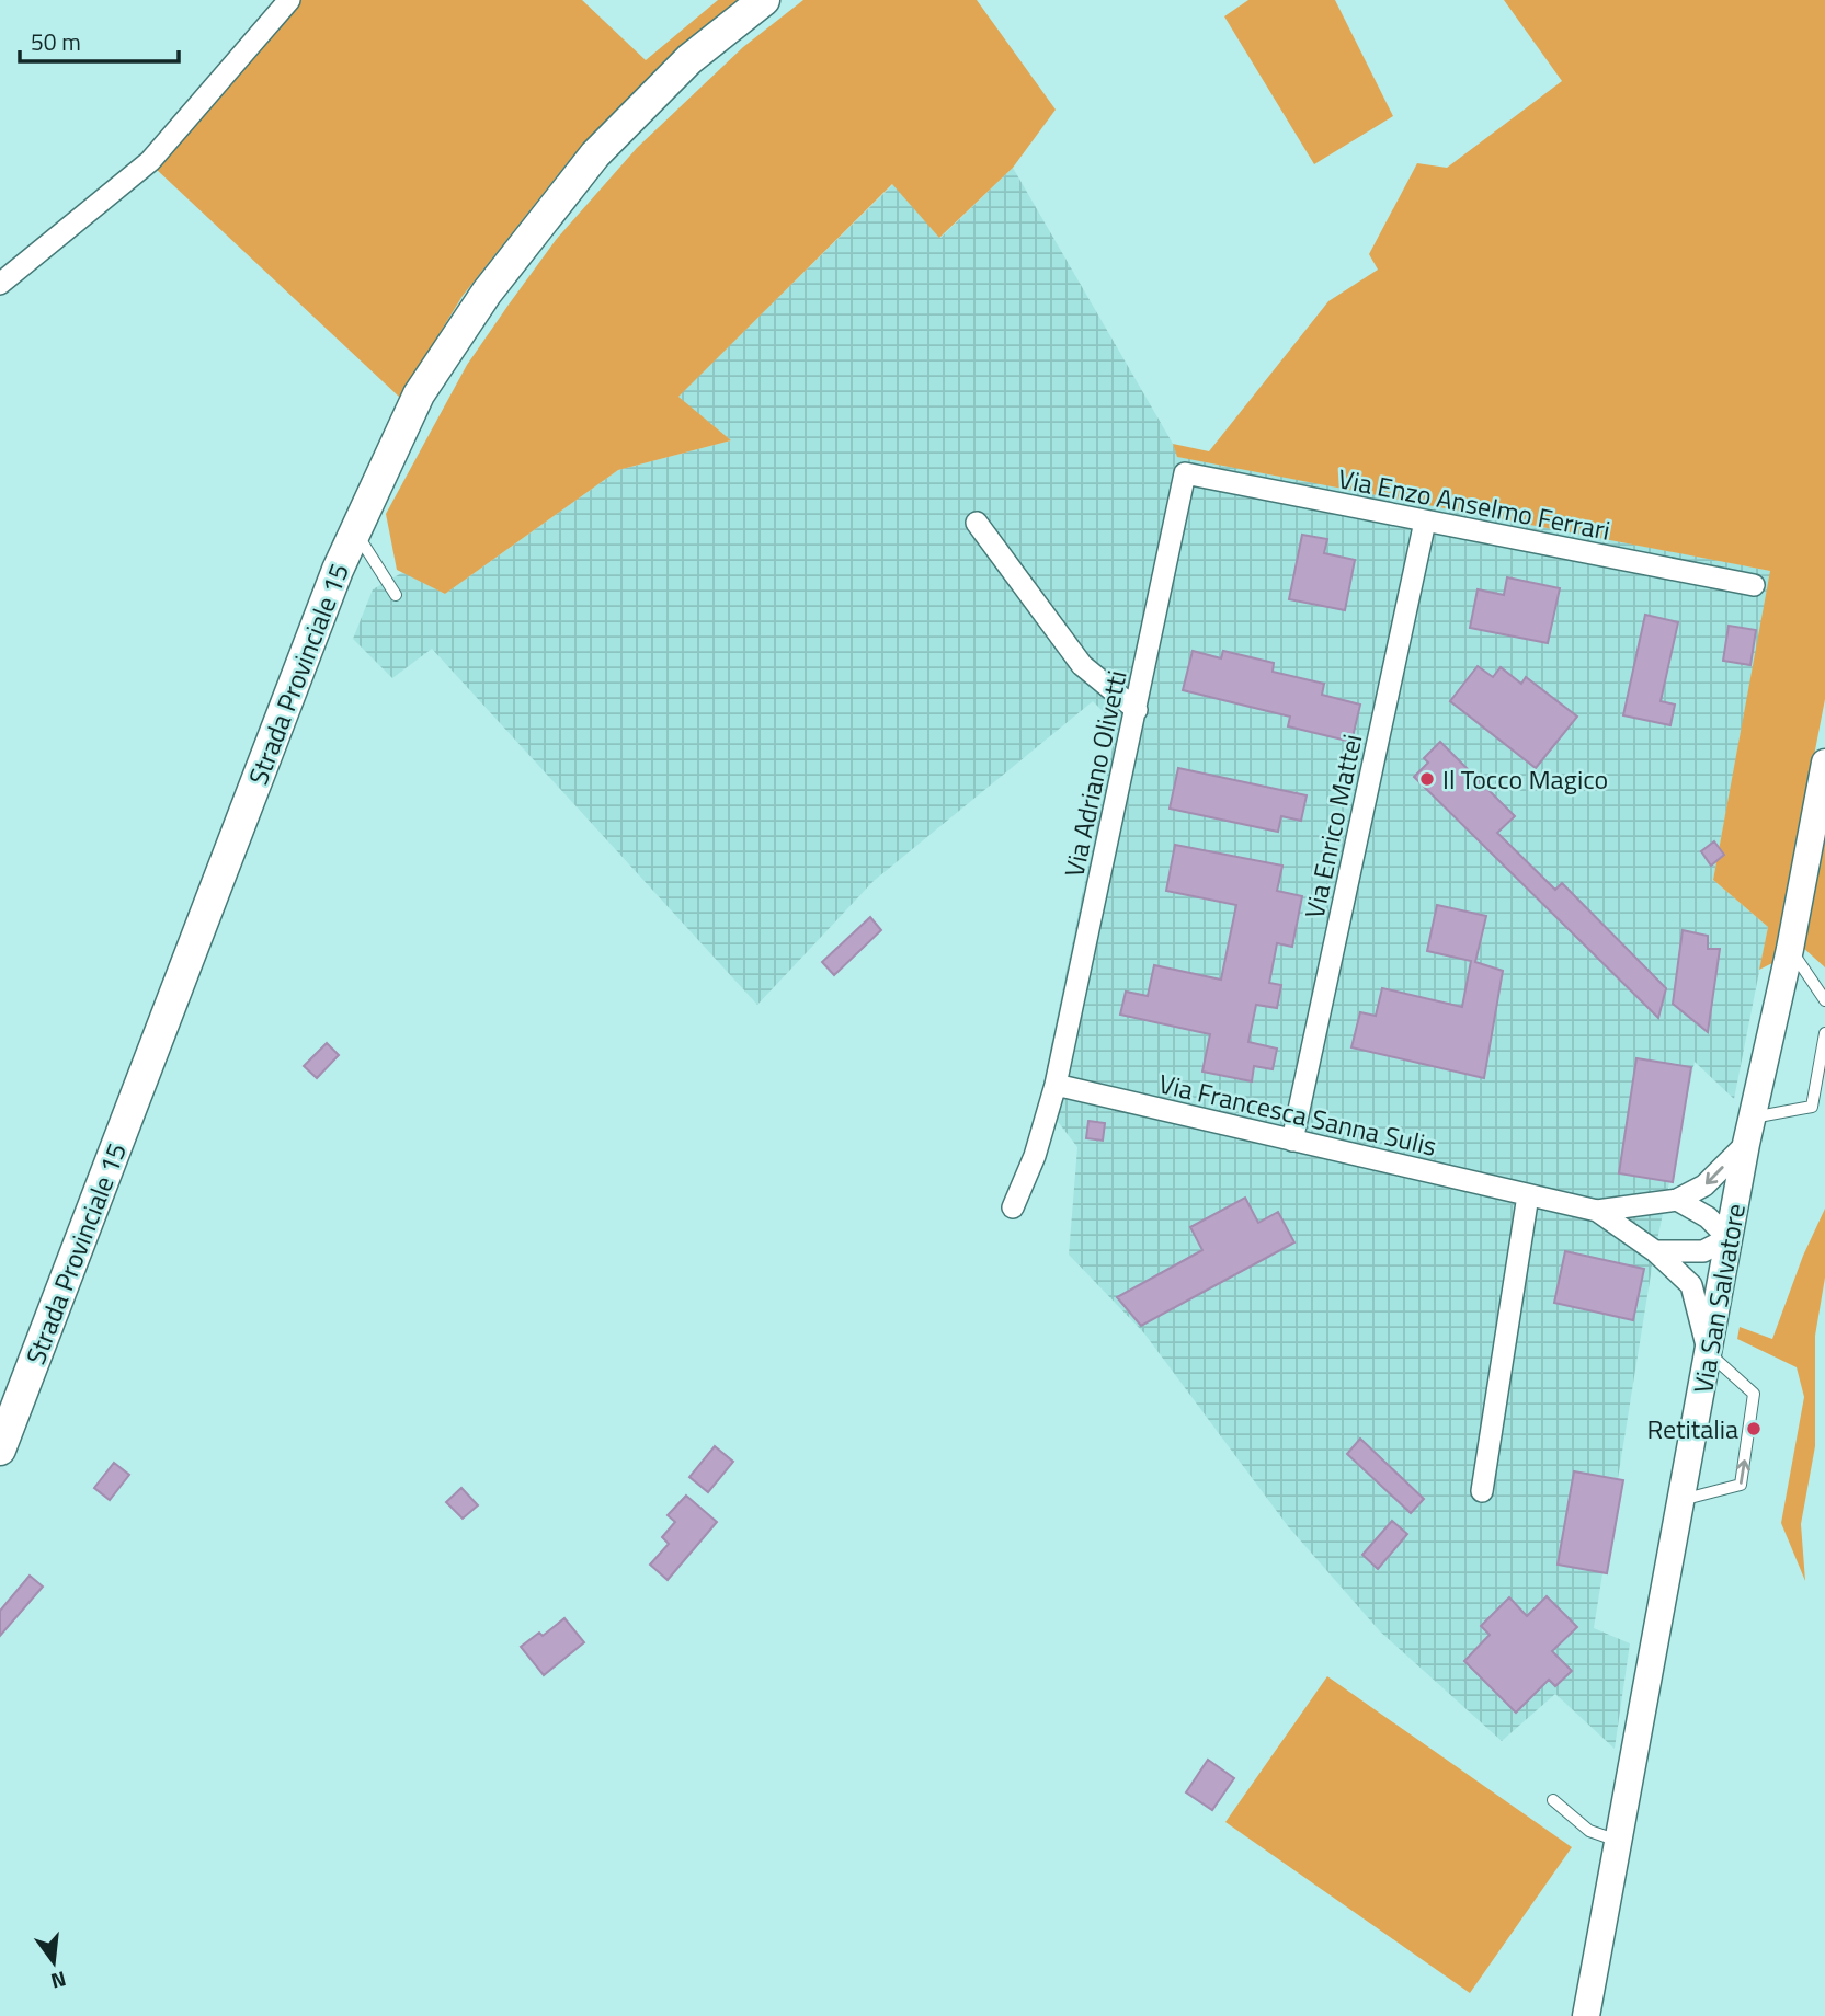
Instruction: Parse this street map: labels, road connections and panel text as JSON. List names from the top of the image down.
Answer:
{
  "streets": {
    "main road": ["Strada Provinciale 15"],
    "street": [
      "Via Enzo Anselmo Ferrari",
      "Via Adriano Olivetti",
      "Via Enrico Mattei",
      "Via Francesca Sanna Sulis",
      "Via San Salvatore"
    ]
  },
  "crossings": [
    ["Via Enzo Anselmo Ferrari", "Via Adriano Olivetti"],
    ["Via Enzo Anselmo Ferrari", "Via Enrico Mattei"],
    ["Via Adriano Olivetti", "Via Francesca Sanna Sulis"],
    ["Via Enrico Mattei", "Via Francesca Sanna Sulis"],
    ["Via Francesca Sanna Sulis", "Via San Salvatore"]
  ],
  "places": ["Il Tocco Magico", "Retitalia"],
  "scale_bar": "50 m",
  "north": "bottom"
}
